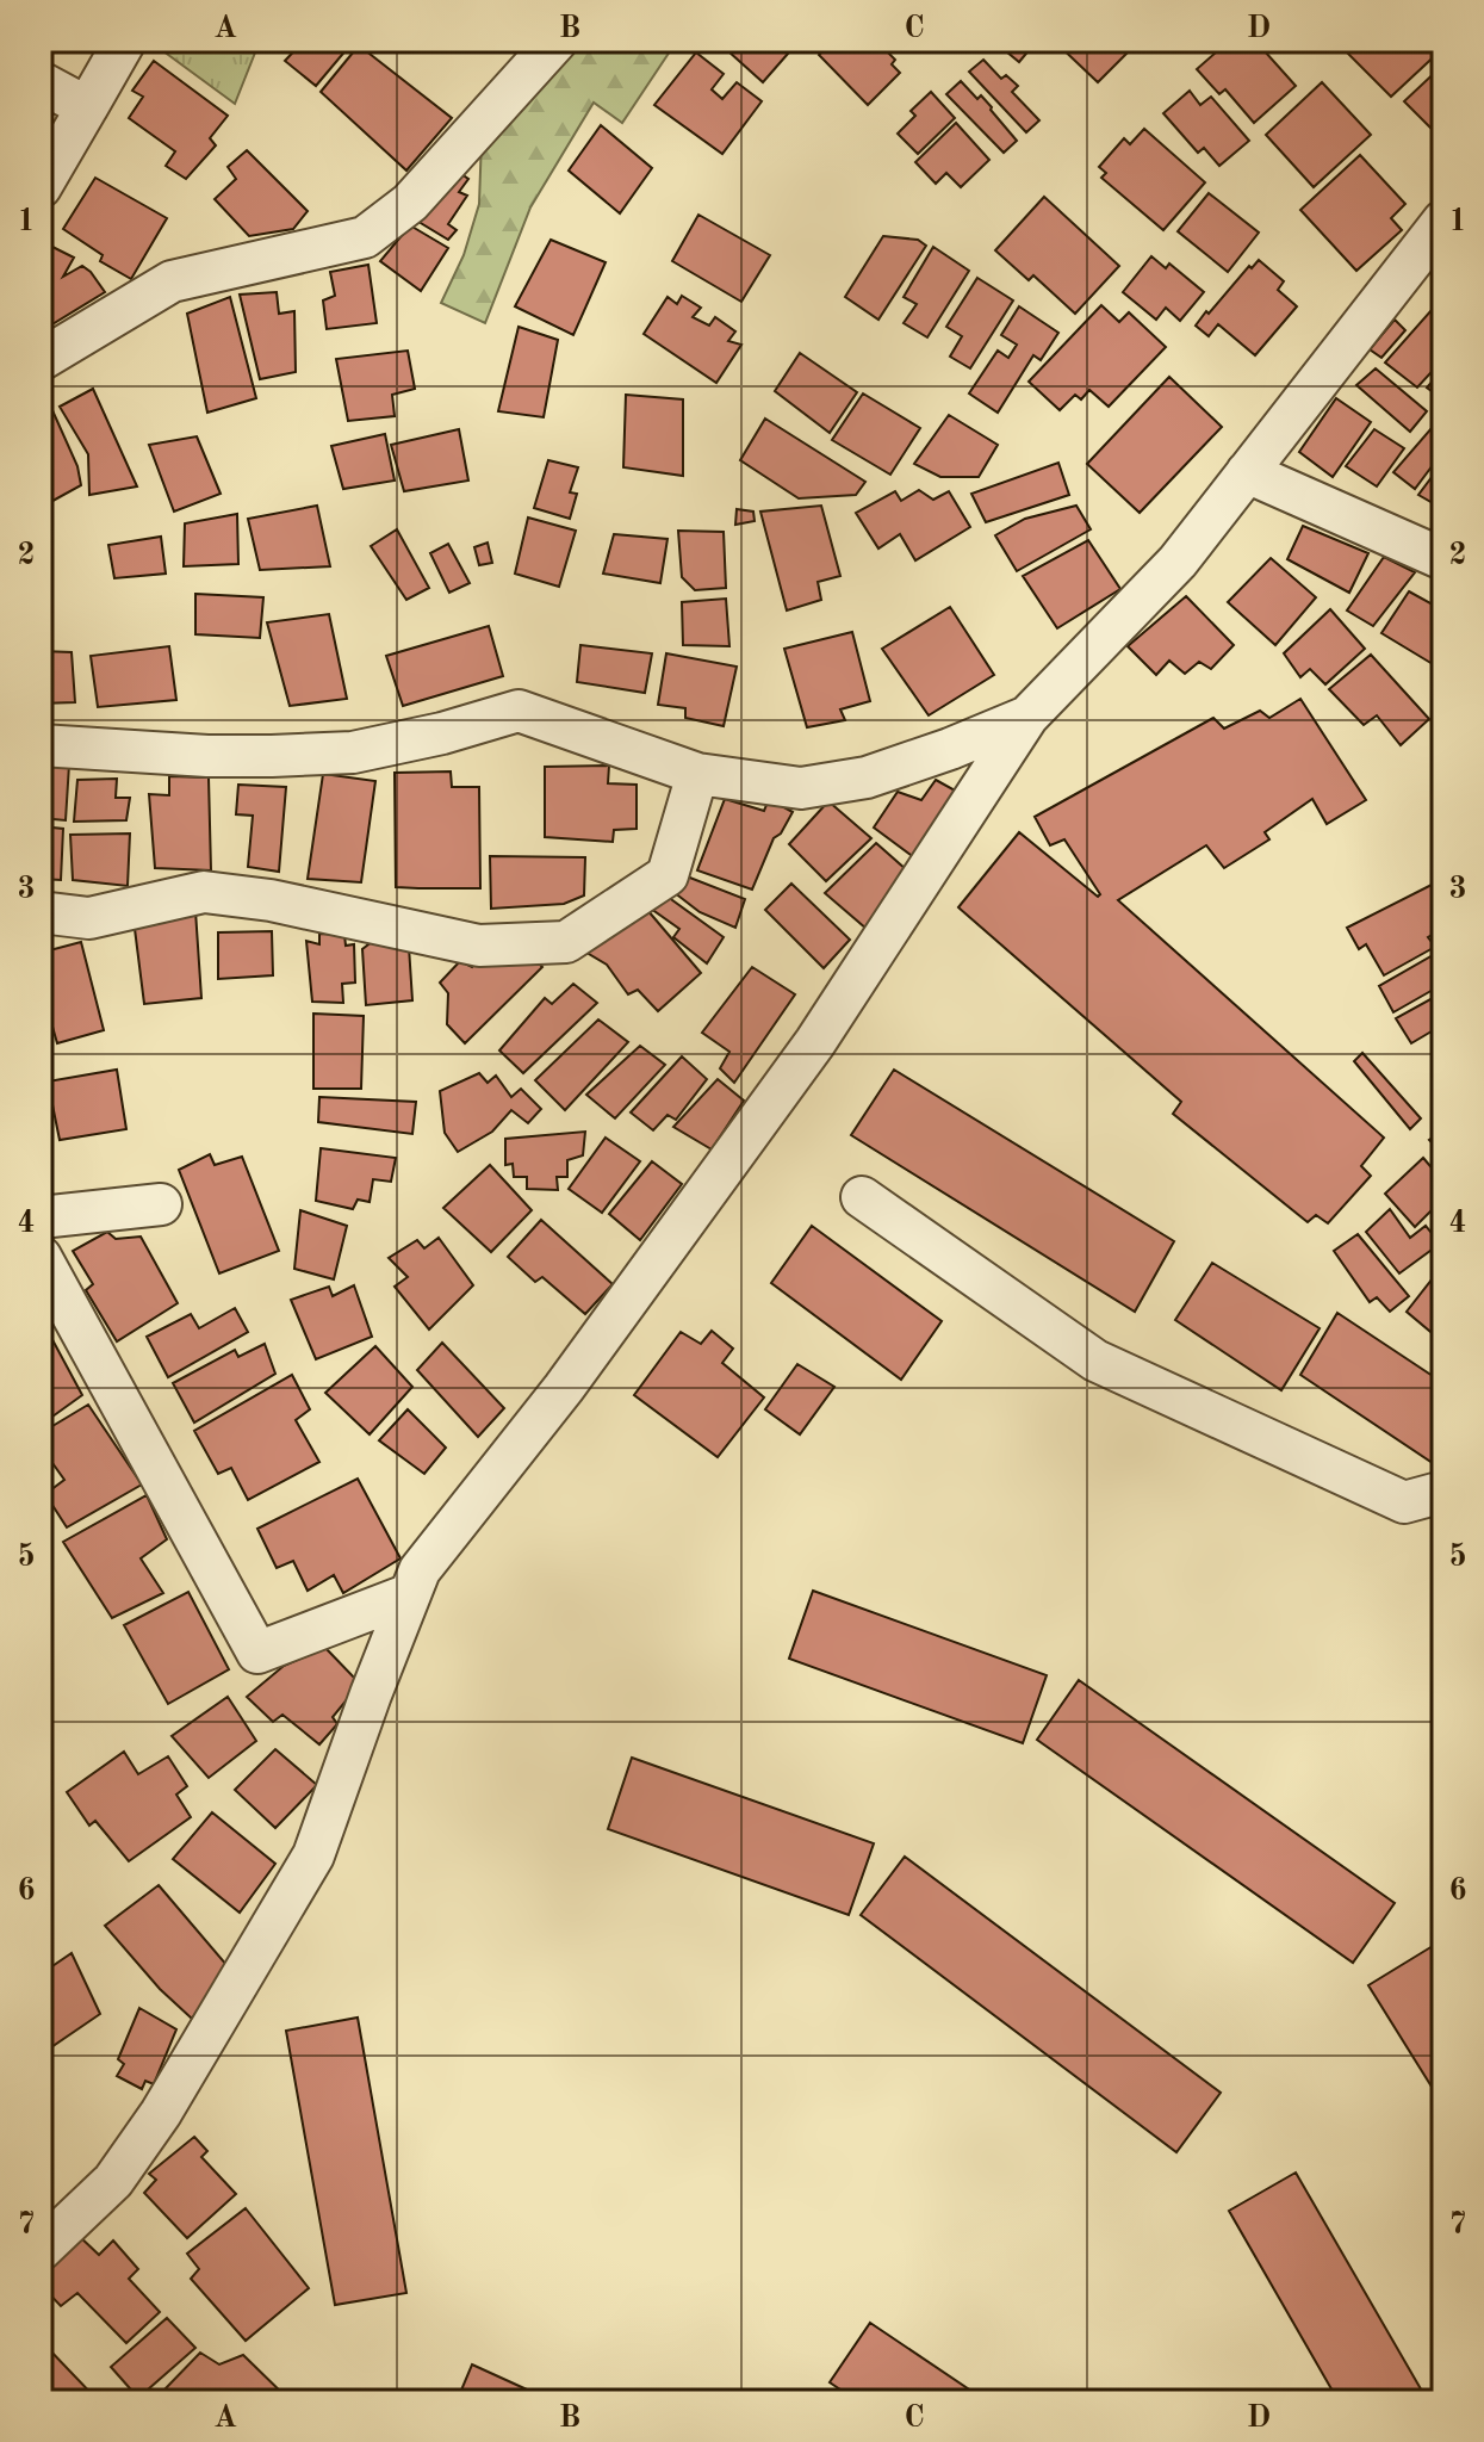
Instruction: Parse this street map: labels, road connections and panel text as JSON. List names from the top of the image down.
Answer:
{
  "grid": {
    "columns": [
      "A",
      "B",
      "C",
      "D"
    ],
    "rows": [
      "1",
      "2",
      "3",
      "4",
      "5",
      "6",
      "7"
    ]
  }
}
